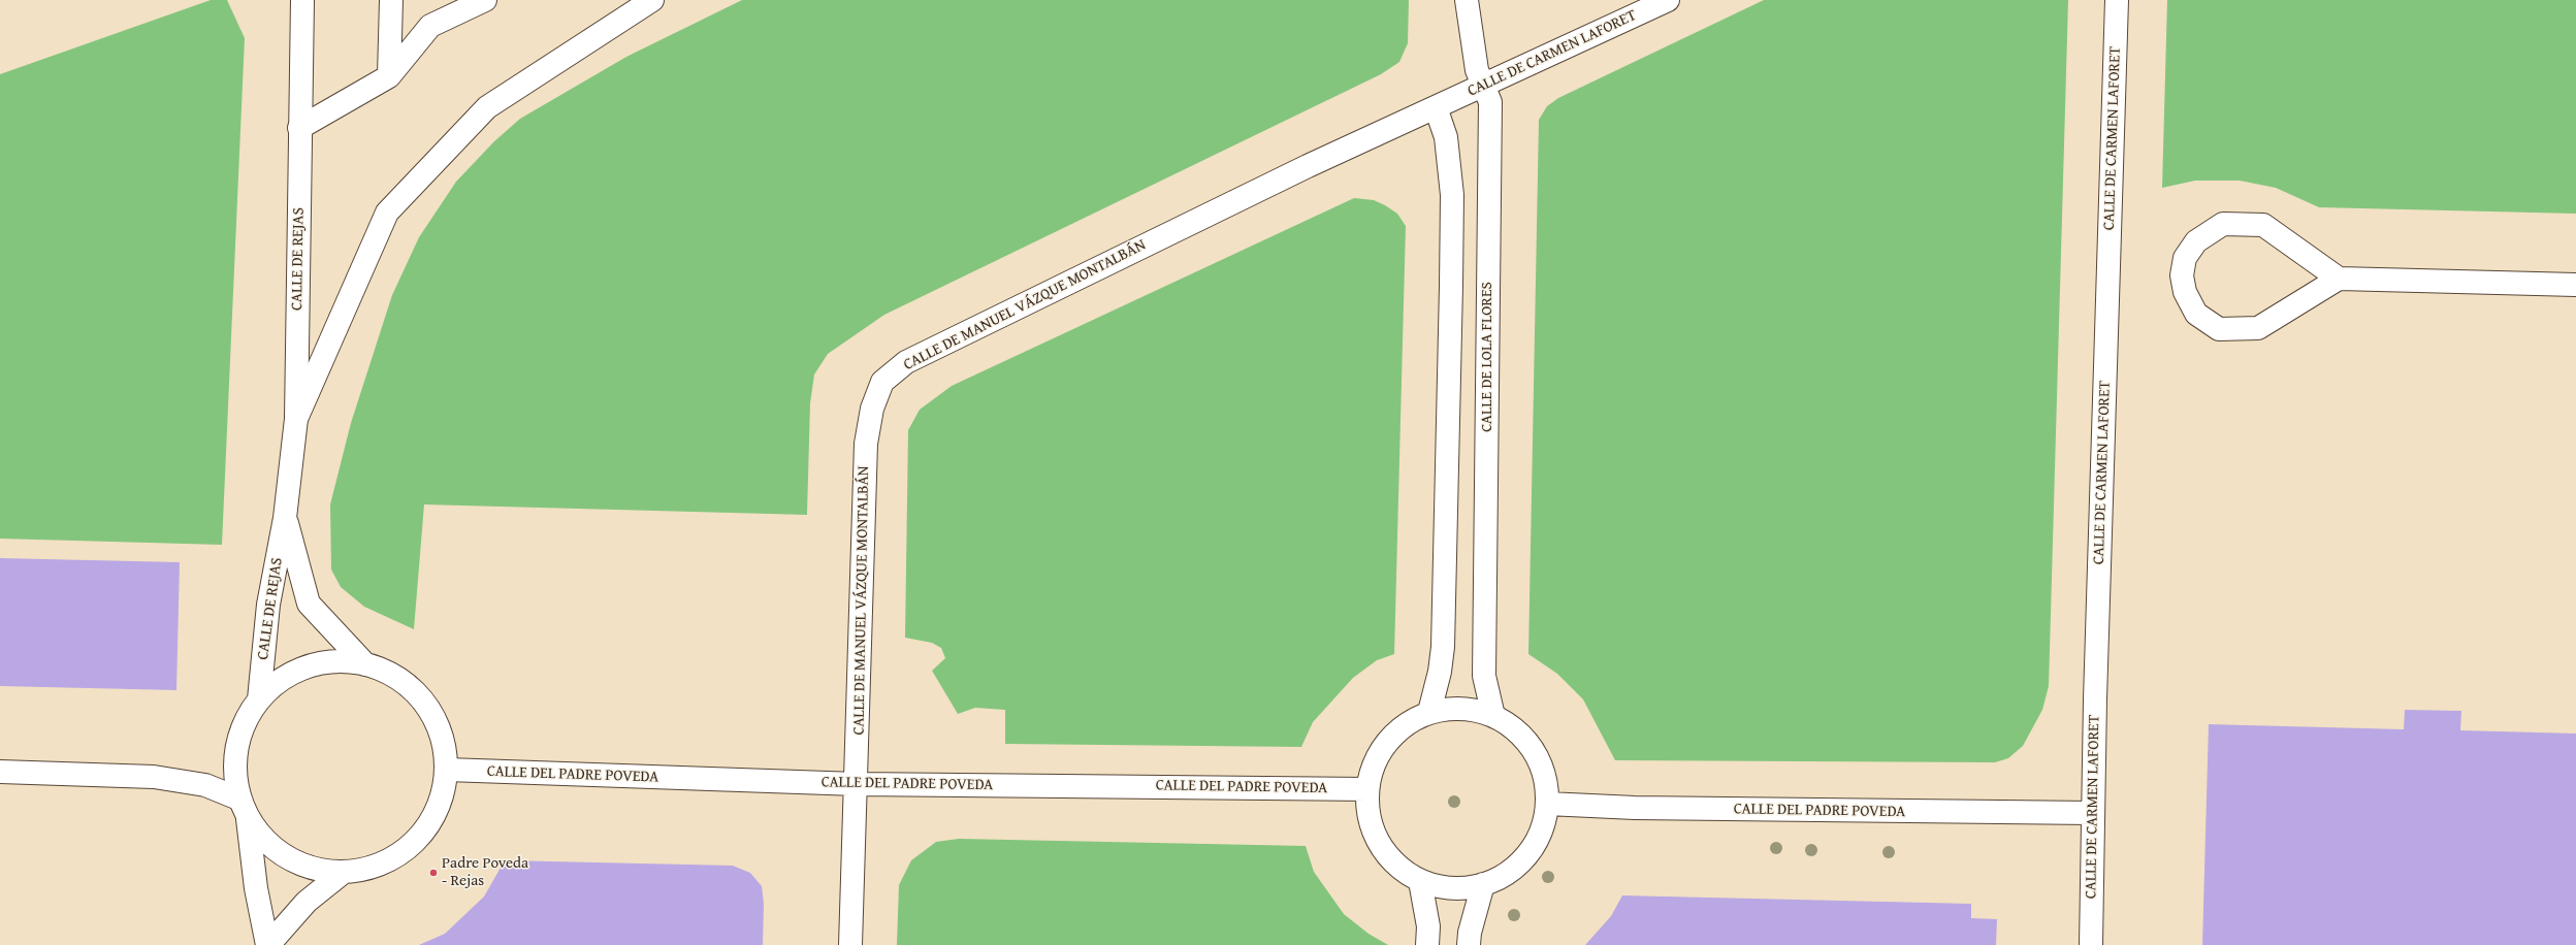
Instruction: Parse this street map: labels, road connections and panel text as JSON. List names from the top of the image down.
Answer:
{
  "streets": {
    "main road": [
      "CALLE DE CARMEN LAFORET",
      "CALLE DE REJAS",
      "CALLE DE MANUEL VÁZQUE MONTALBÁN",
      "CALLE DE LOLA FLORES",
      "CALLE DEL PADRE POVEDA"
    ]
  },
  "crossings": [
    ["CALLE DE CARMEN LAFORET", "CALLE DE MANUEL VÁZQUE MONTALBÁN"],
    ["CALLE DE CARMEN LAFORET", "CALLE DE LOLA FLORES"],
    ["CALLE DE CARMEN LAFORET", "CALLE DEL PADRE POVEDA"],
    ["CALLE DE MANUEL VÁZQUE MONTALBÁN", "CALLE DEL PADRE POVEDA"]
  ],
  "places": ["Padre Poveda - Rejas"]
}
